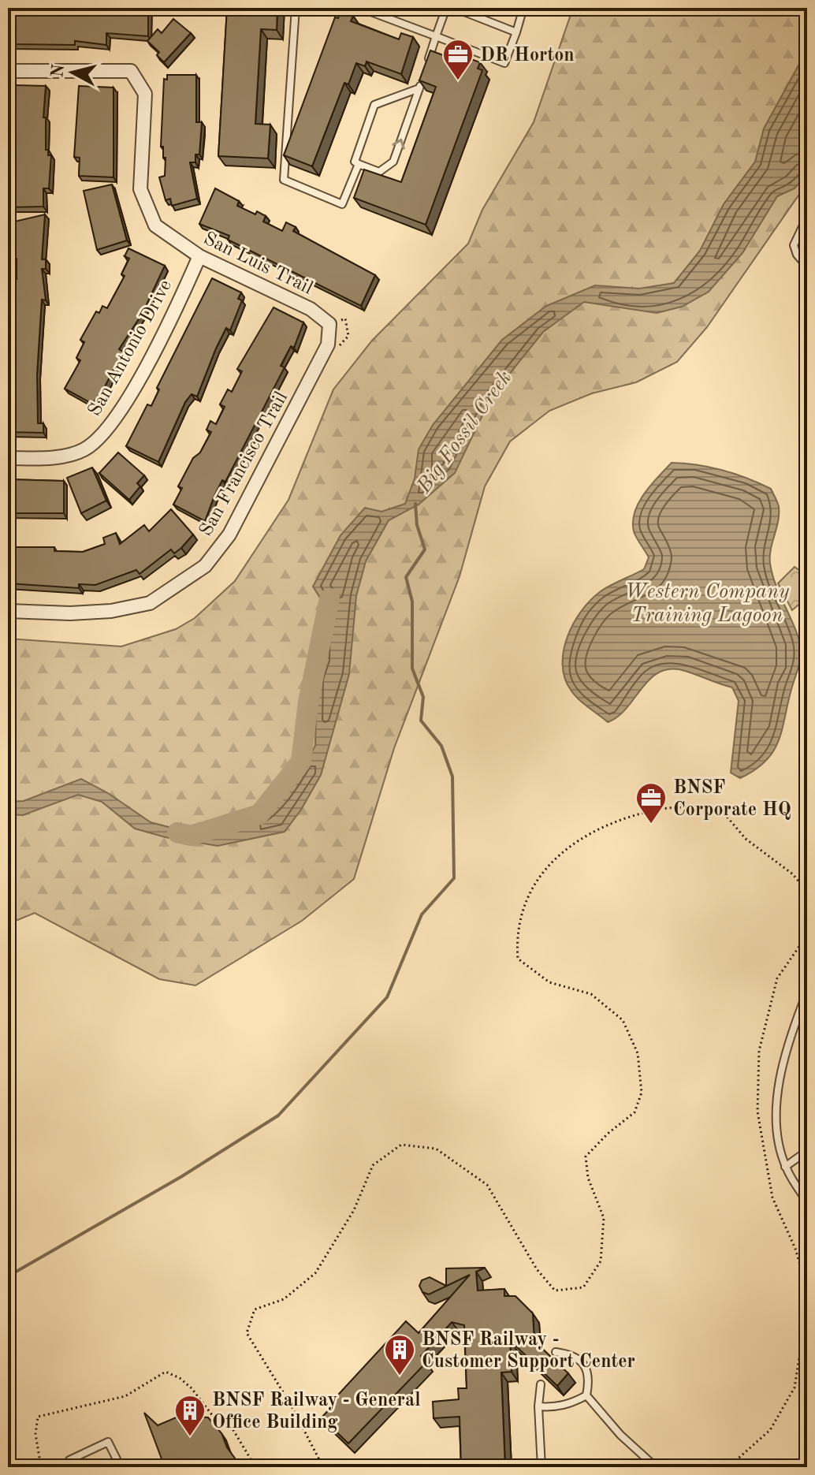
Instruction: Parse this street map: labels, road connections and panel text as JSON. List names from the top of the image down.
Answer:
{
  "streets": {
    "street": ["San Luis Trail", "San Antonio Drive", "San Francisco Trail"]
  },
  "crossings": [
    ["San Luis Trail", "San Antonio Drive"],
    ["San Luis Trail", "San Francisco Trail"]
  ],
  "water": ["Big Fossil Creek", "Western Company Training Lagoon"],
  "places": {
    "office": ["DR Horton", "BNSF Corporate HQ"],
    "building": ["BNSF Railway - Customer Support Center", "BNSF Railway - General Office Building"]
  },
  "north": "left"
}
